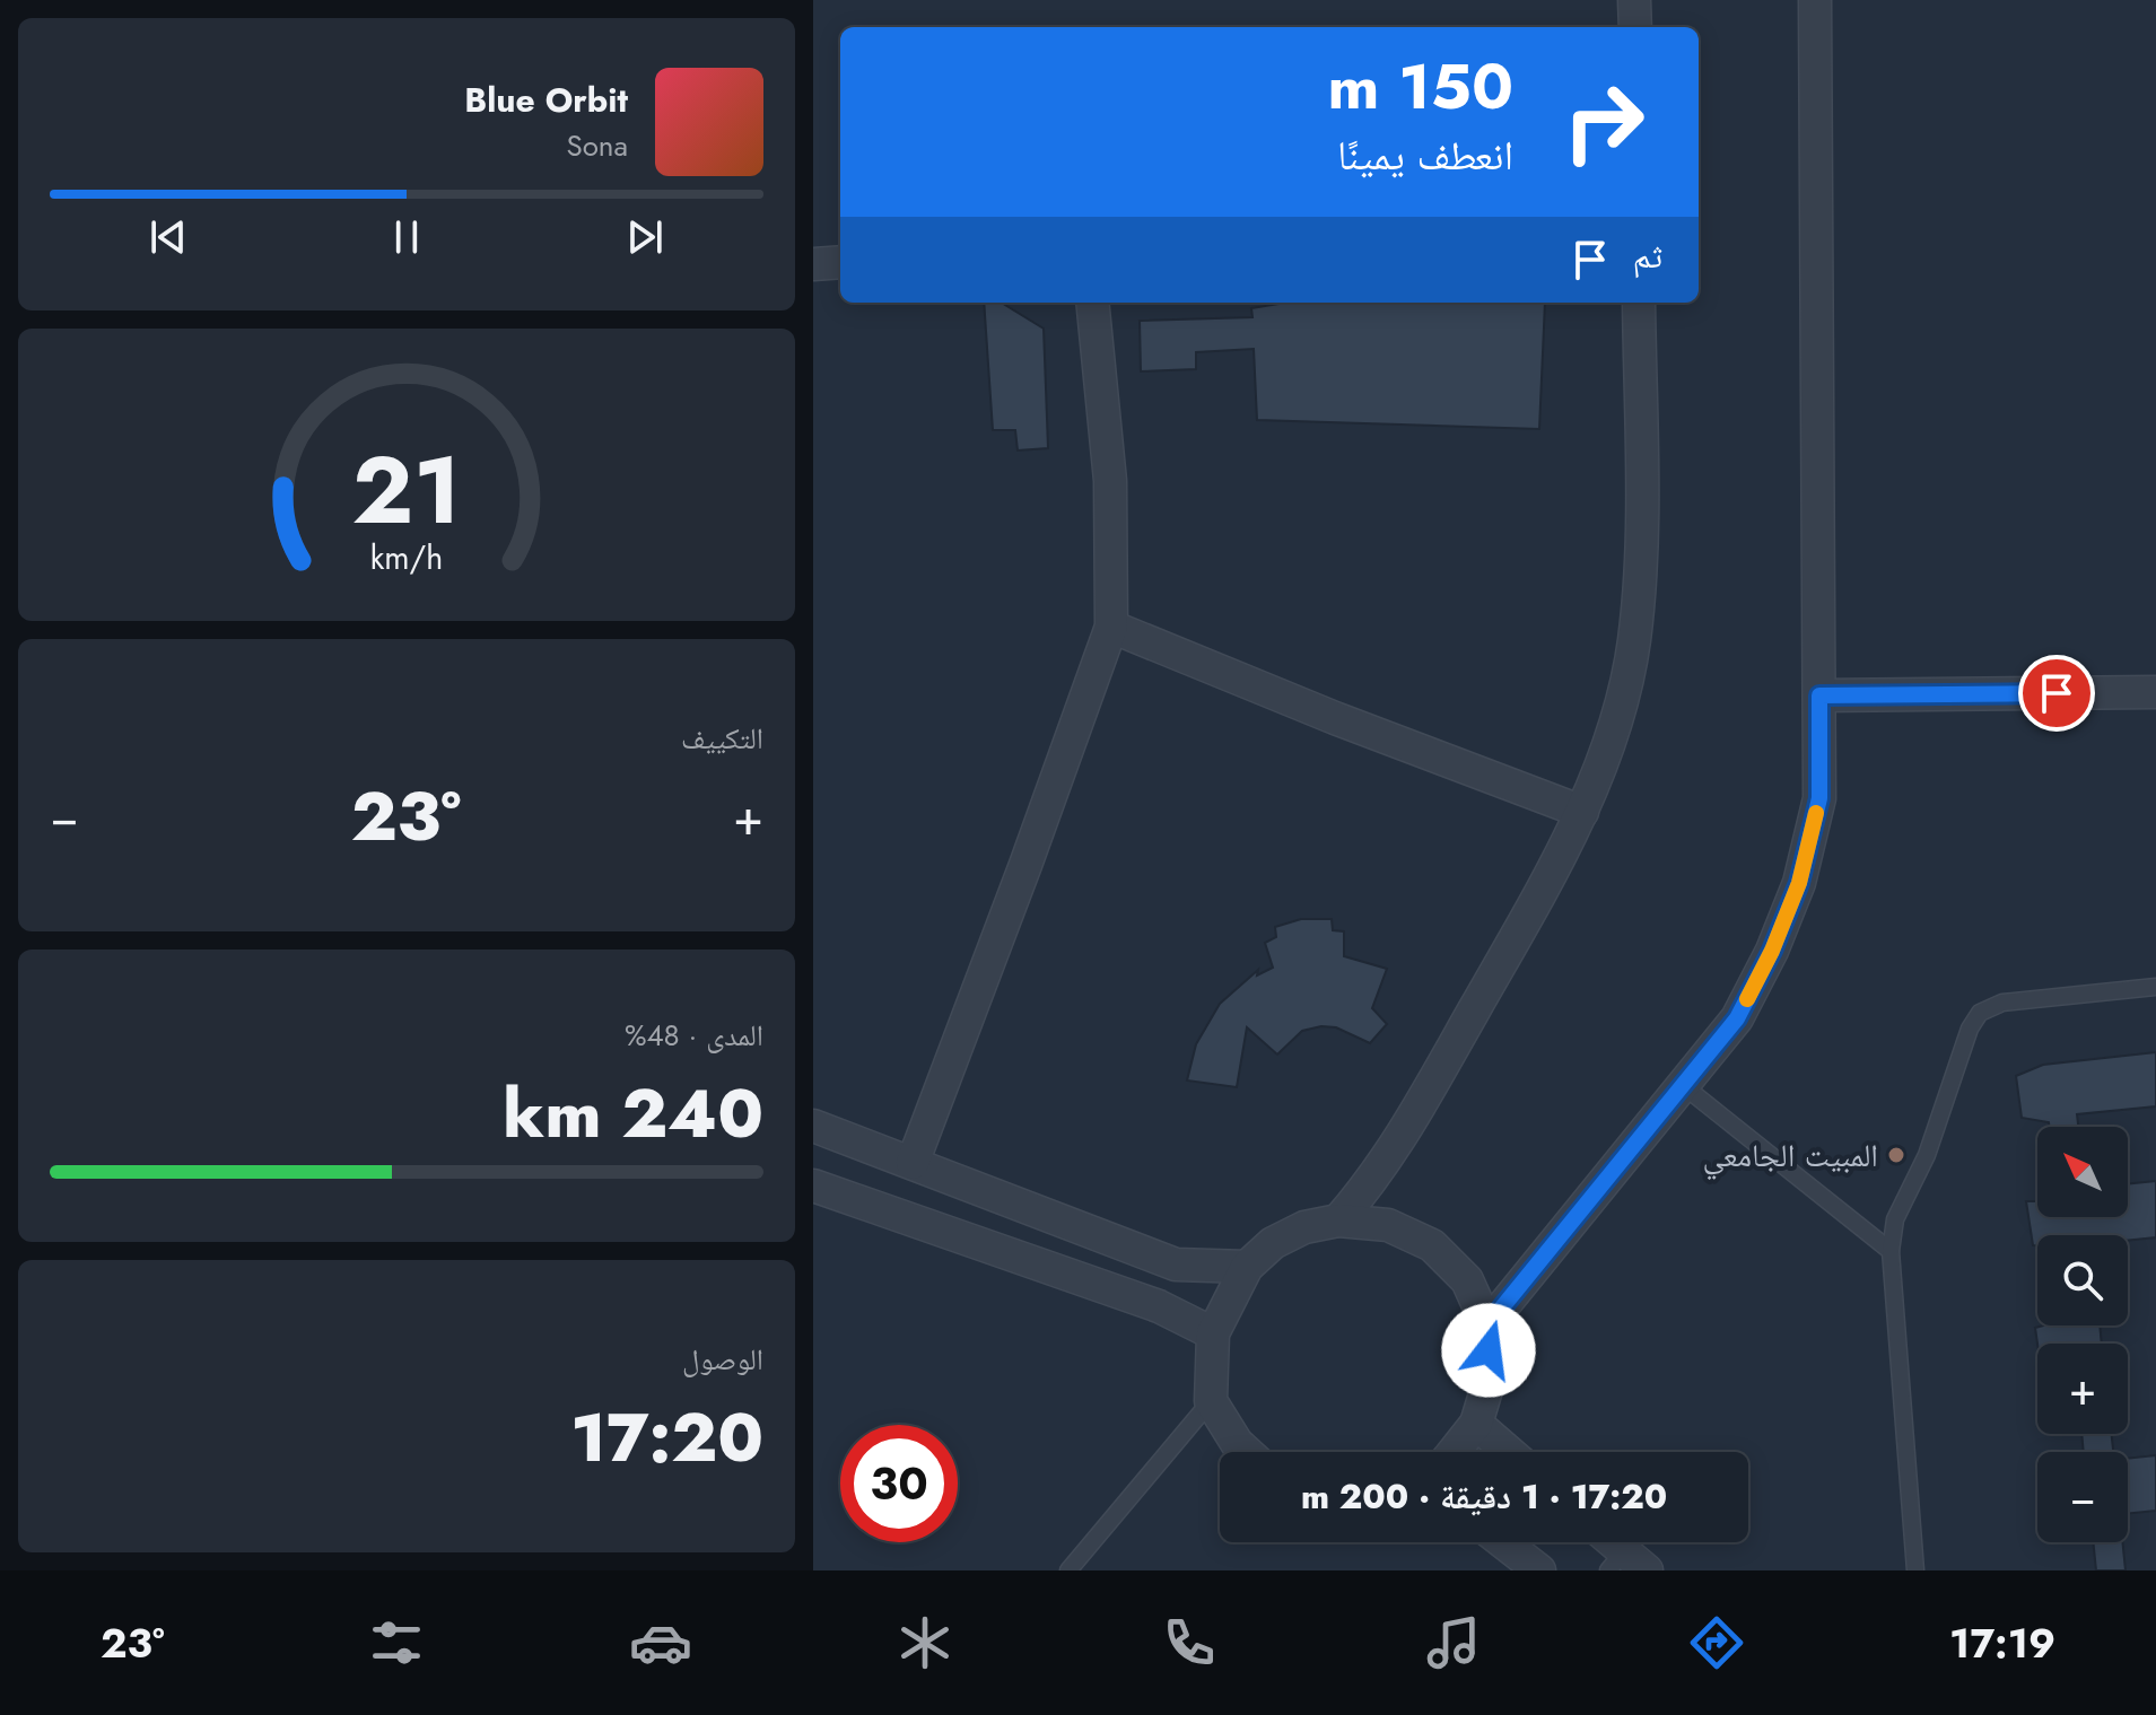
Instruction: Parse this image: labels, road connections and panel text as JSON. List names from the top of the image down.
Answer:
{
  "places": ["المبيت الجامعي"],
  "north": "top left",
  "page": {
    "turn": ["150 m", "انعطف يمينًا"],
    "song": ["Blue Orbit", "Sona"],
    "then": "ثم",
    "tile": [
      "التكييف",
      ["المدى · 48%", "240 km"],
      ["الوصول", "17:20"]
    ],
    "heat": ["−", "23°", "+"],
    "map_buttons": ["+", "−"],
    "limit": "30",
    "trip": "17:20 · 1 دقيقة · 200 m",
    "tabs": ["17:19", "23°"],
    "gauge": ["21", "km/h"]
  }
}
